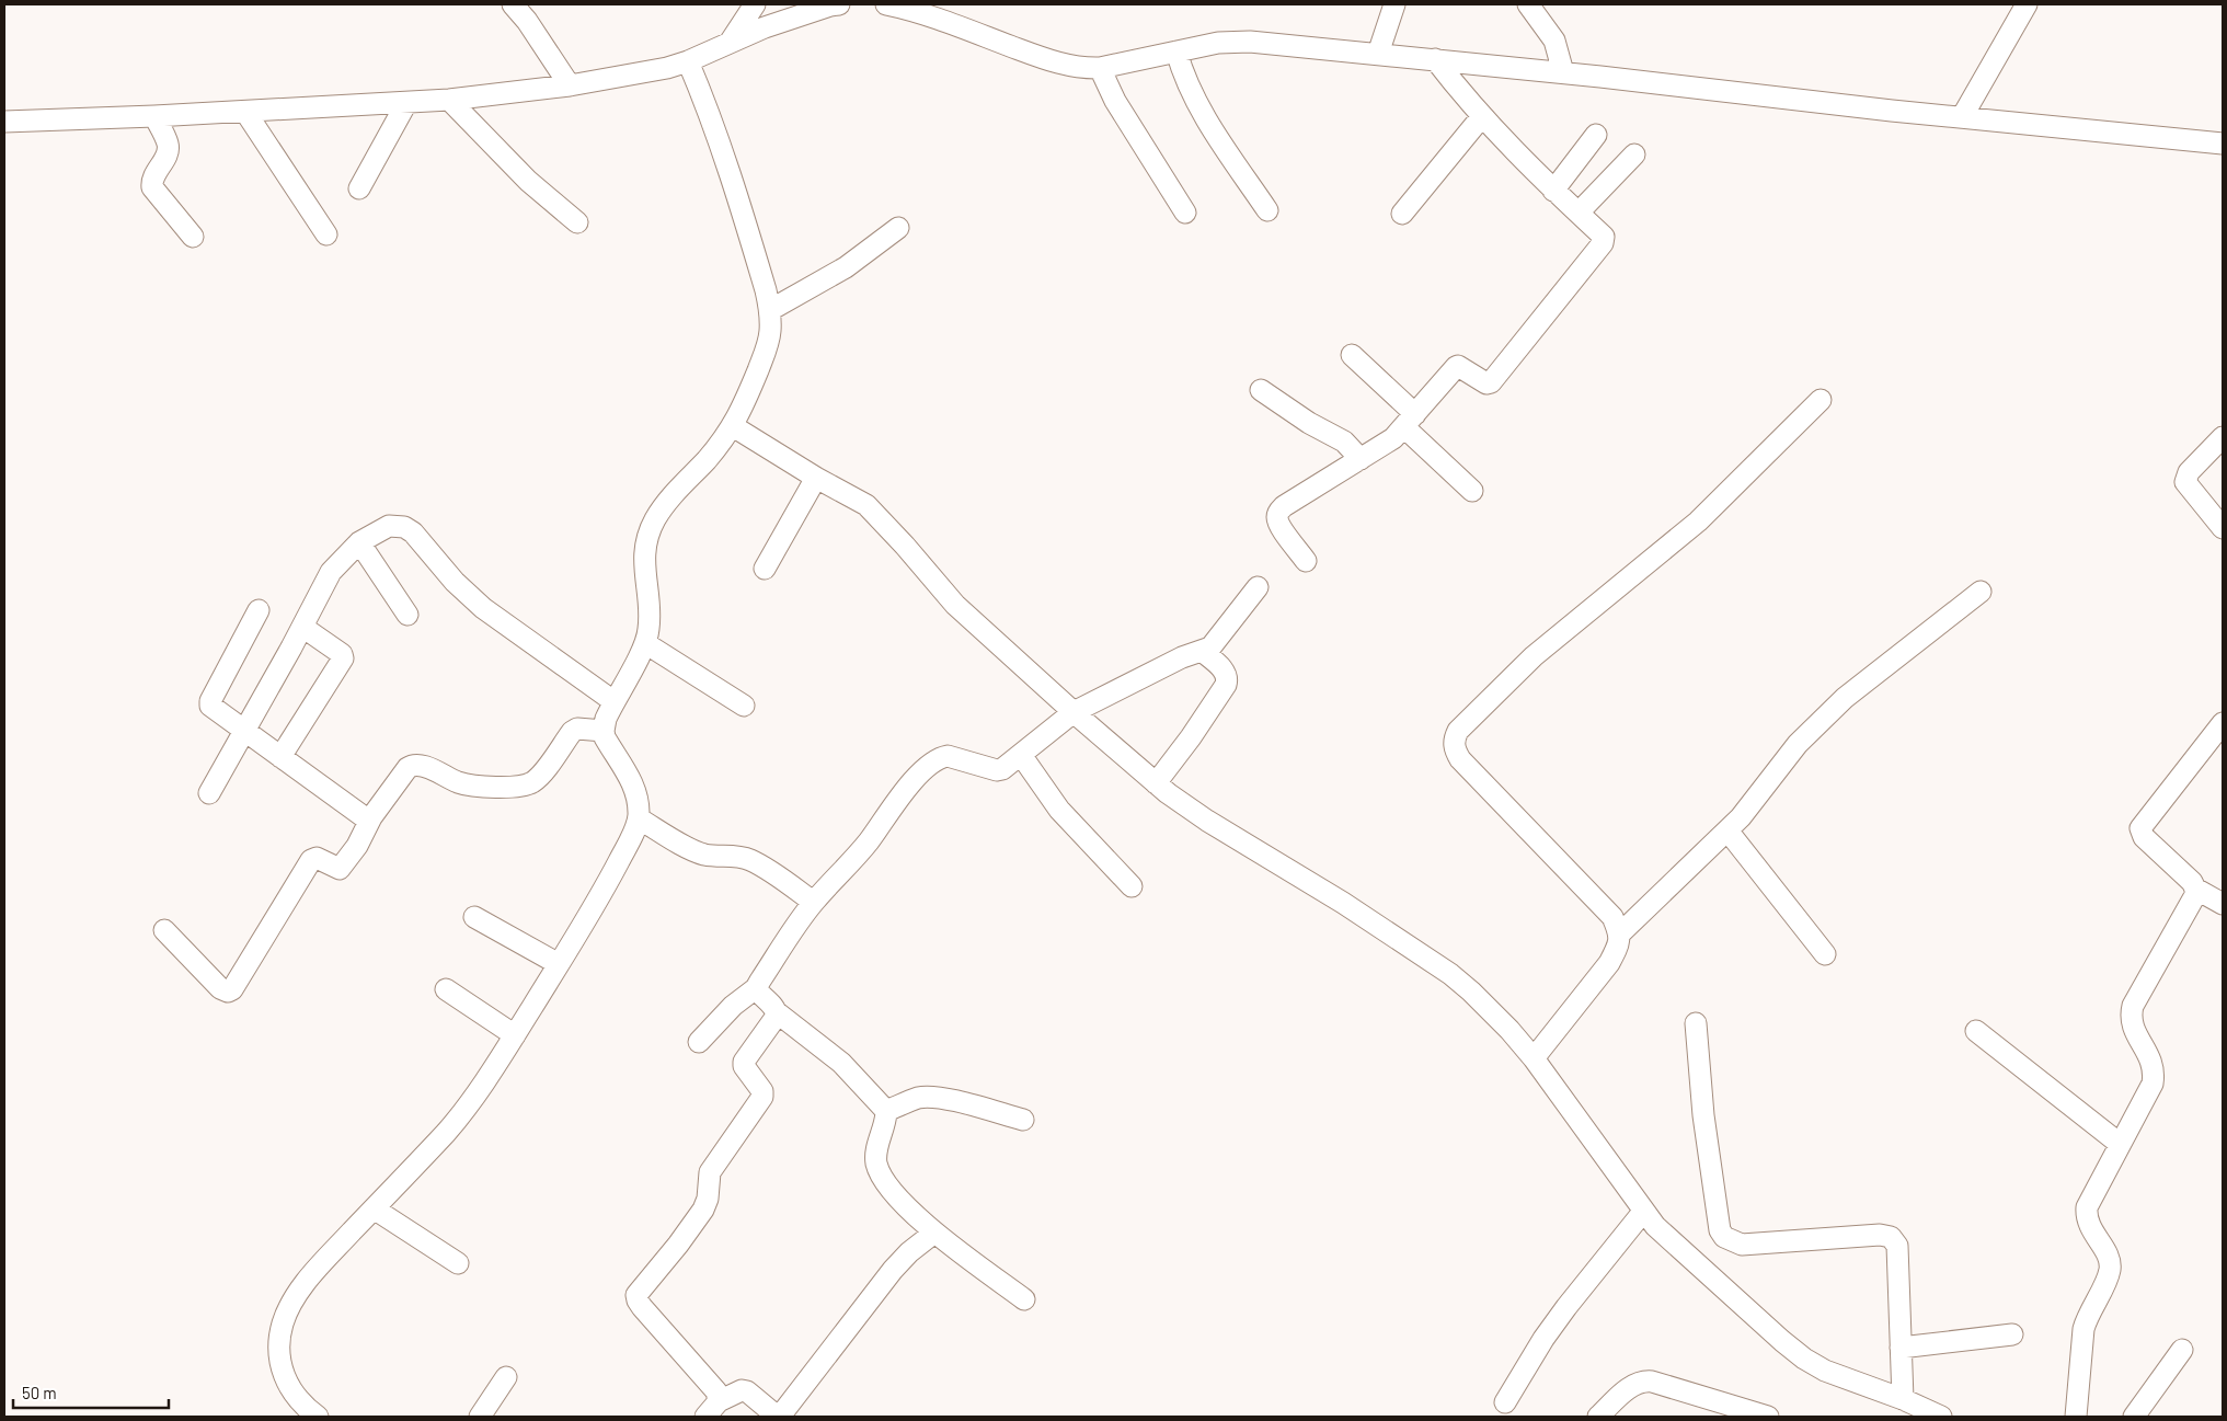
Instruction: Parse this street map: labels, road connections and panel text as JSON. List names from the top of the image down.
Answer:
{
  "scale_bar": "50 m"
}
